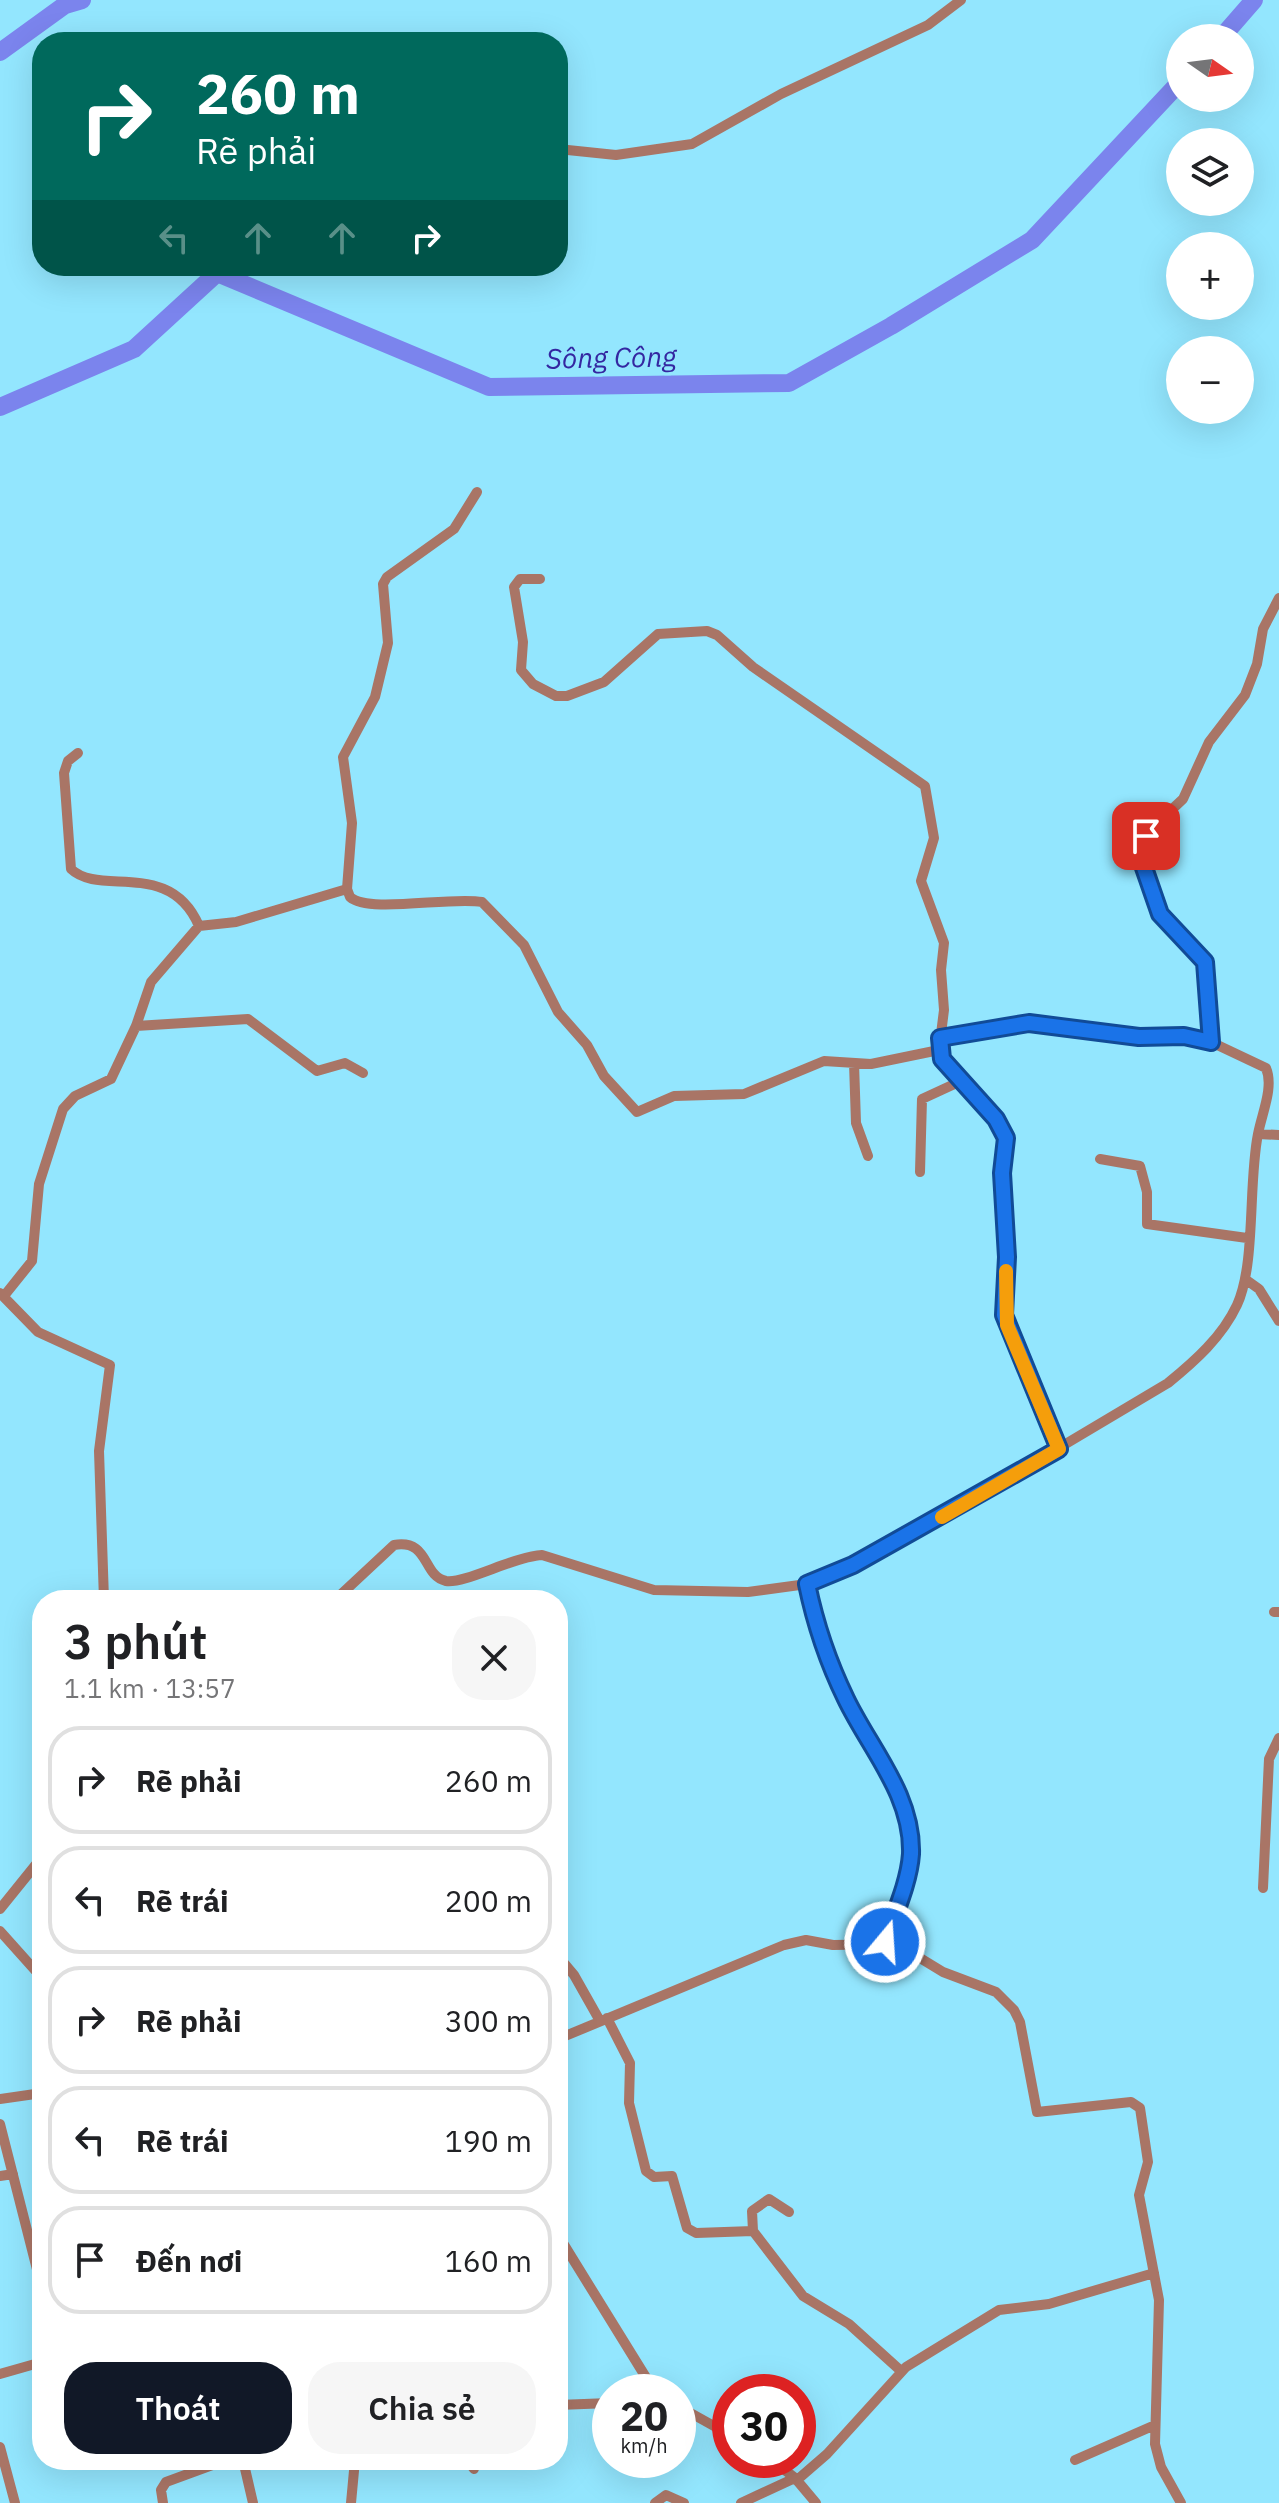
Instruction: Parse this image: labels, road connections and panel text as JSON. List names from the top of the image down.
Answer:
{
  "water": ["Sông Công"],
  "north": "right",
  "page": {
    "map_buttons": ["+", "−"],
    "turn": ["260 m", "Rẽ phải"],
    "heading": ["3 phút", "1.1 km · 13:57"],
    "list": [
      {
        "name": "Rẽ phải",
        "value": "260 m"
      },
      {
        "name": "Rẽ trái",
        "value": "200 m"
      },
      {
        "name": "Rẽ phải",
        "value": "300 m"
      },
      {
        "name": "Rẽ trái",
        "value": "190 m"
      },
      {
        "name": "Đến nơi",
        "value": "160 m"
      }
    ],
    "buttons": ["Thoát", "Chia sẻ"],
    "speed": "20 km/h",
    "limit": "30"
  }
}
